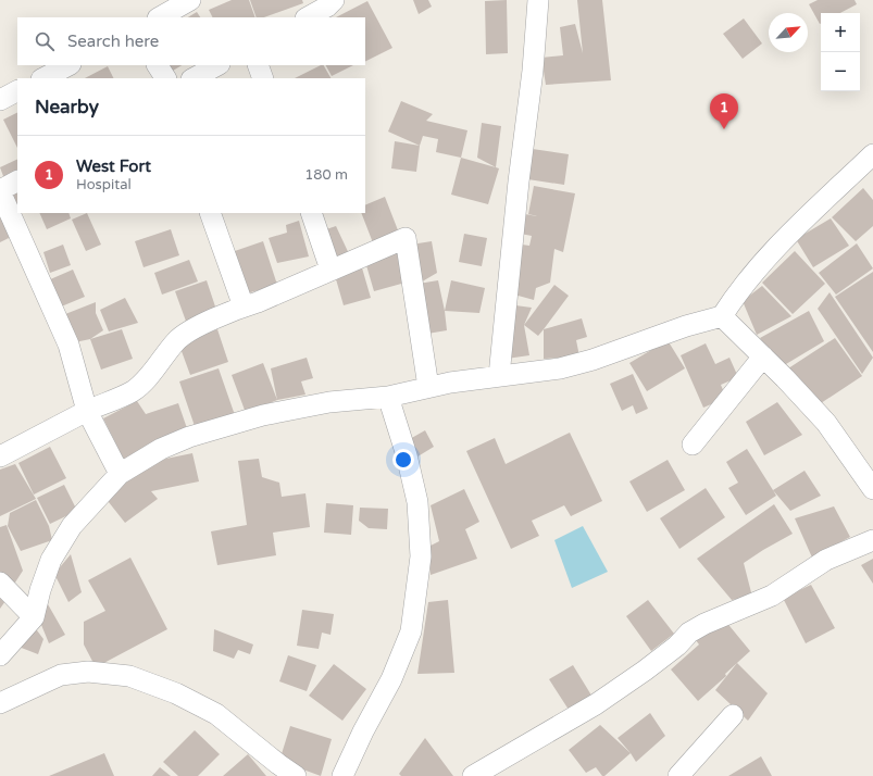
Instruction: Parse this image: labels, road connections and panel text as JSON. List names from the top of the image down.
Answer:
{
  "north": "top right",
  "page": {
    "map_buttons": ["+", "−"],
    "search": "Search here",
    "heading": "Nearby",
    "pins": "1",
    "list": [
      {
        "mark": "1",
        "name": "West Fort",
        "note": "Hospital",
        "value": "180 m"
      }
    ]
  }
}
